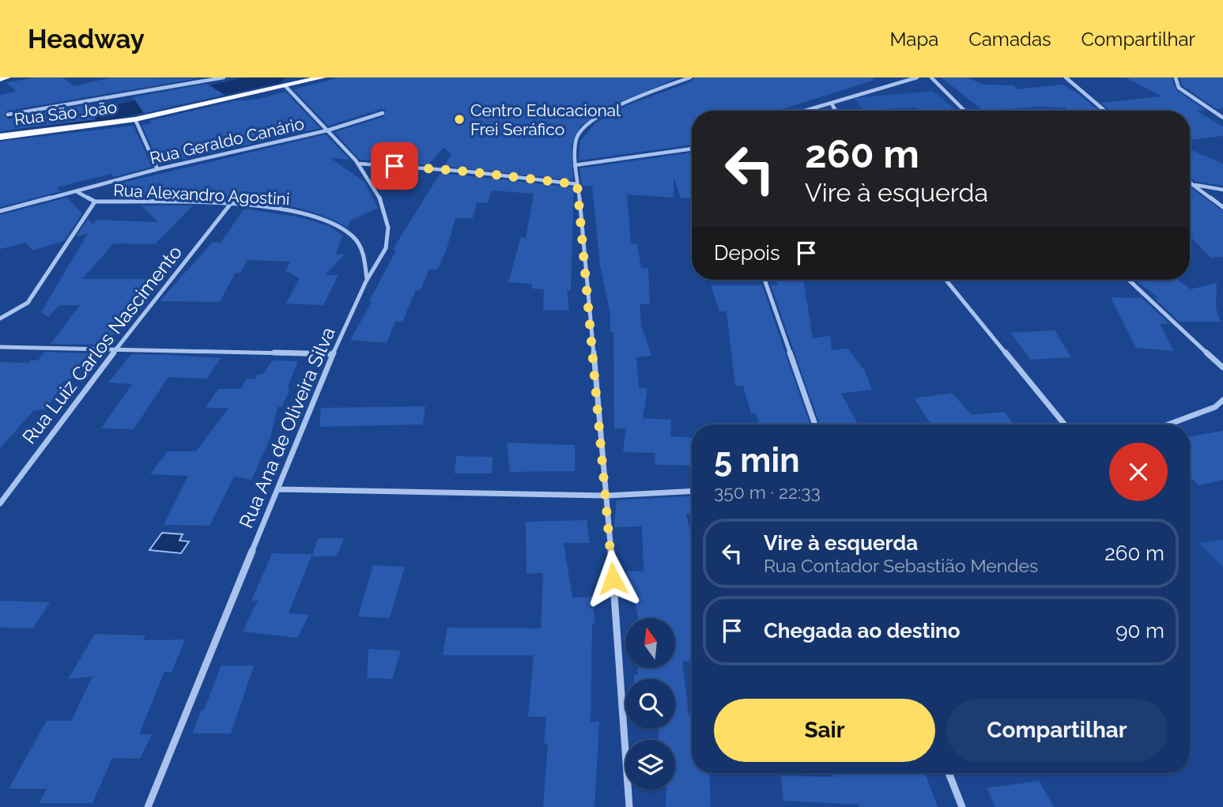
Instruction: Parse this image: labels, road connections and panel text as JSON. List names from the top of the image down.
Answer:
{
  "streets": {
    "highway": ["Rua São João"],
    "street": [
      "Rua Geraldo Canário",
      "Rua Alexandro Agostini",
      "Rua Luiz Carlos Nascimento",
      "Rua Ana de Oliveira Silva"
    ]
  },
  "crossings": [
    ["Rua São João", "Rua Ana de Oliveira Silva"],
    ["Rua Geraldo Canário", "Rua Ana de Oliveira Silva"],
    ["Rua Alexandro Agostini", "Rua Luiz Carlos Nascimento"],
    ["Rua Alexandro Agostini", "Rua Ana de Oliveira Silva"]
  ],
  "places": ["Centro Educacional Frei Seráfico"],
  "north": "top",
  "page": {
    "header": "Headway",
    "nav": ["Mapa", "Camadas", "Compartilhar"],
    "turn": ["260 m", "Vire à esquerda"],
    "then": "Depois",
    "heading": ["5 min", "350 m · 22:33"],
    "list": [
      {
        "name": "Vire à esquerda",
        "note": "Rua Contador Sebastião Mendes",
        "value": "260 m"
      },
      {
        "name": "Chegada ao destino",
        "value": "90 m"
      }
    ],
    "buttons": ["Sair", "Compartilhar"]
  }
}
